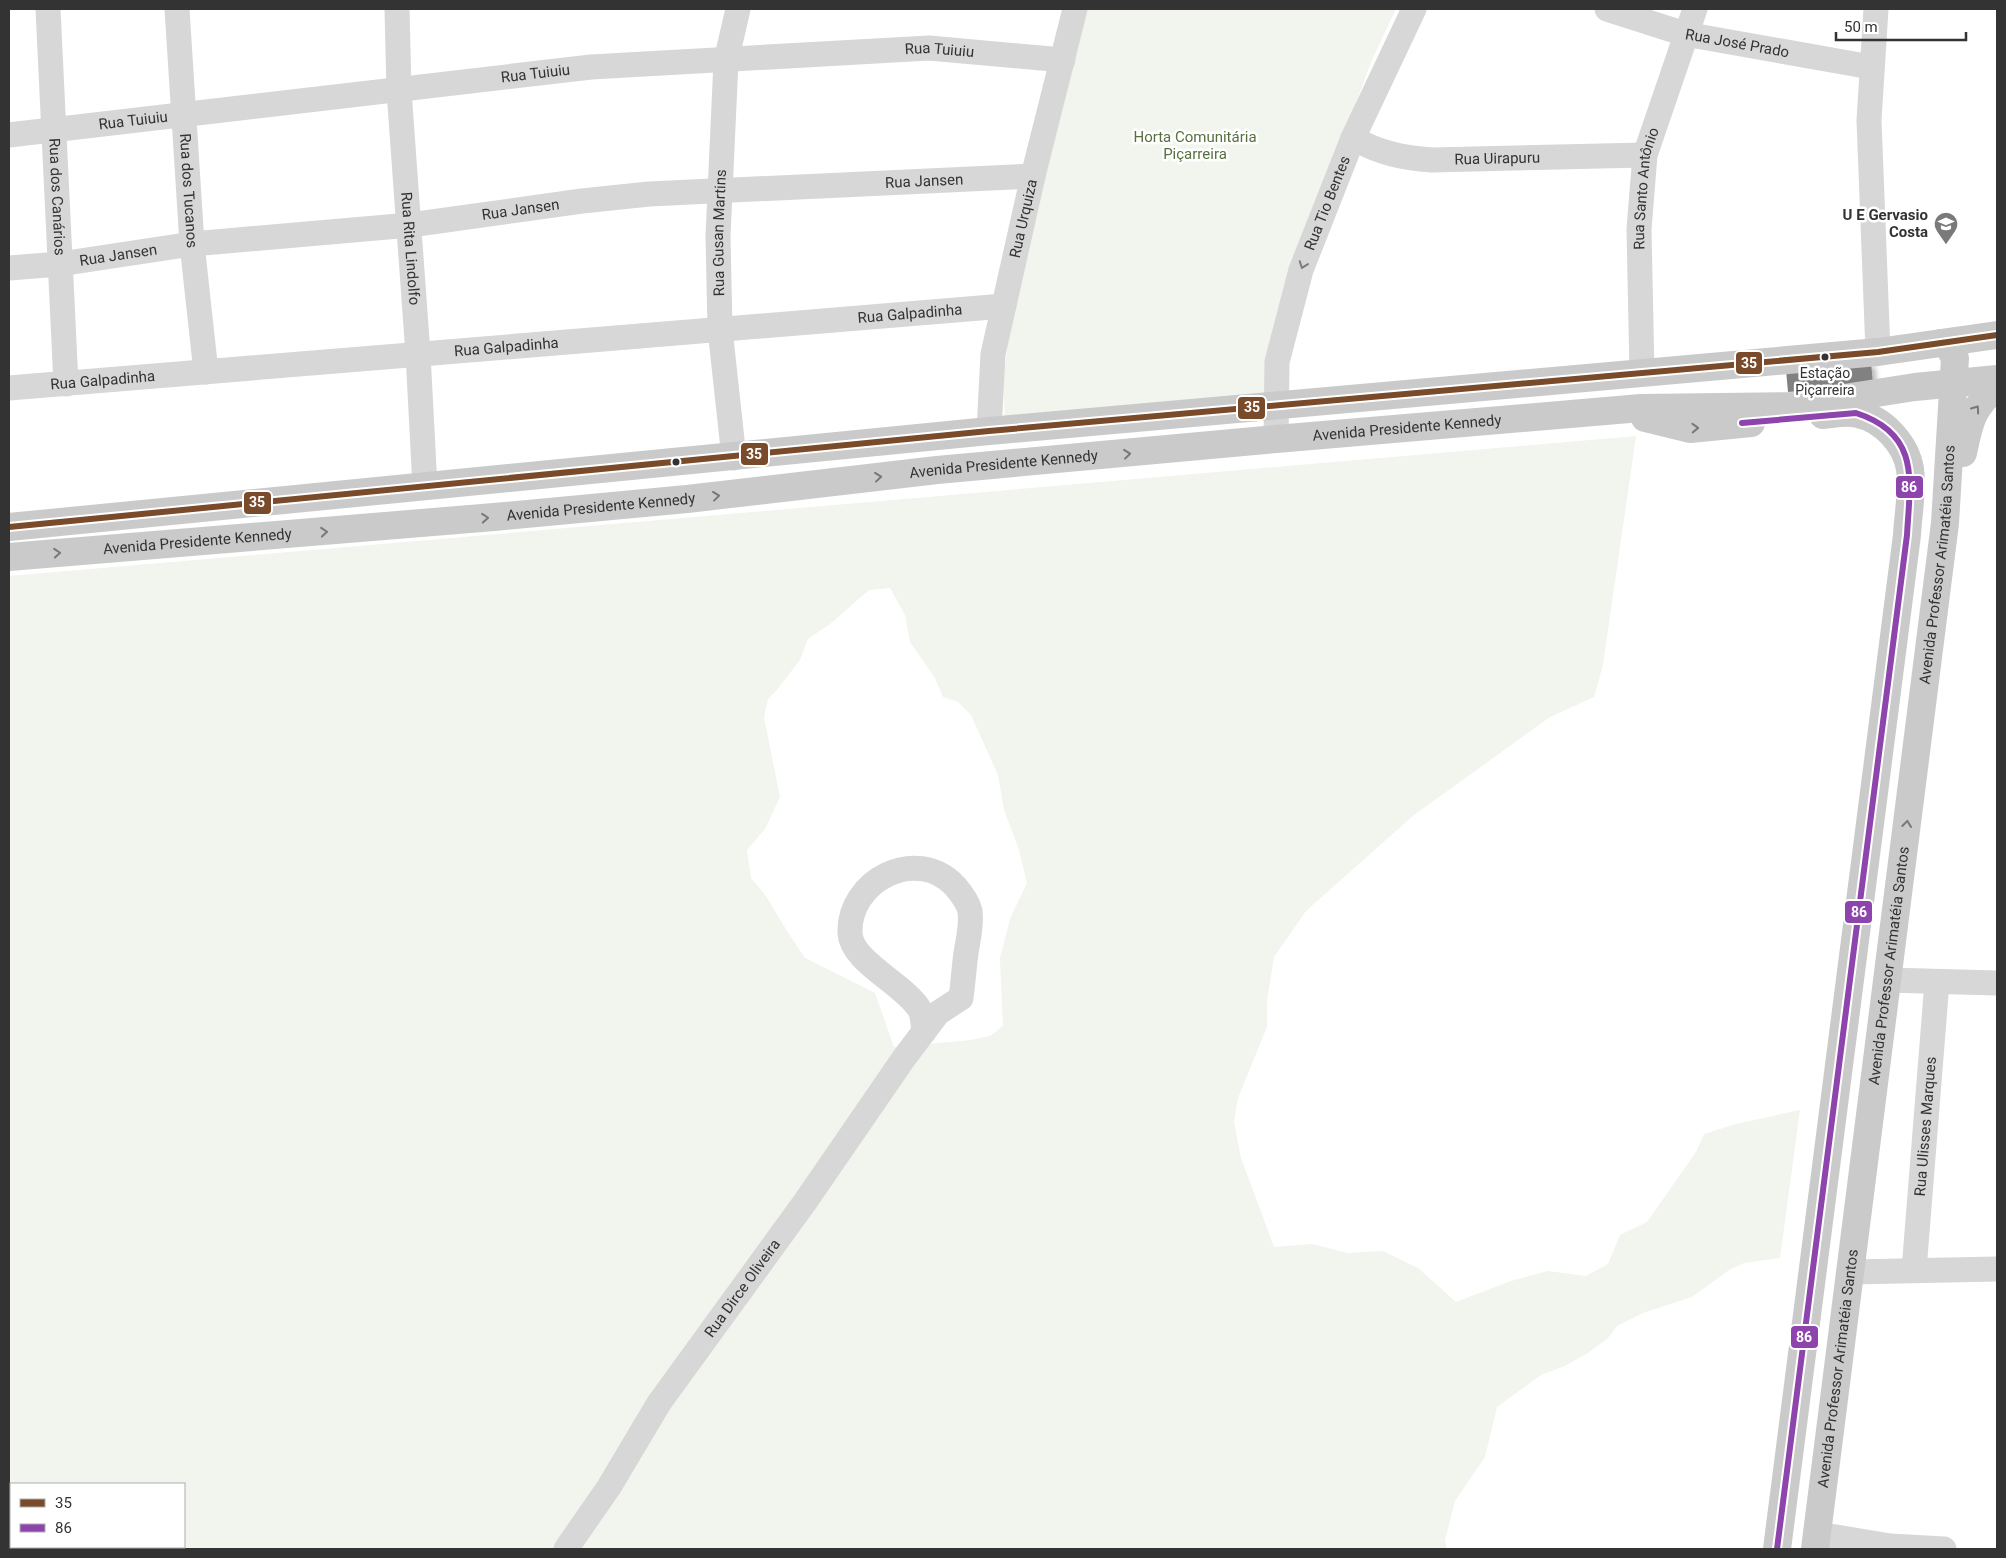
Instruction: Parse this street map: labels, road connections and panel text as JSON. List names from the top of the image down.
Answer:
{
  "streets": {
    "main road": ["Avenida Presidente Kennedy", "Avenida Professor Arimatéia Santos"],
    "street": [
      "Rua José Prado",
      "Rua Tuiuiu",
      "Rua Uirapuru",
      "Rua Jansen",
      "Rua Santo Antônio",
      "Rua dos Tucanos",
      "Rua dos Canários",
      "Rua Tio Bentes",
      "Rua Urquiza",
      "Rua Gusan Martins",
      "Rua Rita Lindolfo",
      "Rua Galpadinha",
      "Rua Ulisses Marques",
      "Rua Dirce Oliveira"
    ]
  },
  "crossings": [
    ["Rua José Prado", "Rua Santo Antônio"],
    ["Rua Tuiuiu", "Rua dos Tucanos"],
    ["Rua Tuiuiu", "Rua dos Canários"],
    ["Rua Tuiuiu", "Rua Urquiza"],
    ["Rua Tuiuiu", "Rua Gusan Martins"],
    ["Rua Tuiuiu", "Rua Rita Lindolfo"],
    ["Rua Uirapuru", "Rua Santo Antônio"],
    ["Rua Uirapuru", "Rua Tio Bentes"],
    ["Rua Jansen", "Rua dos Tucanos"],
    ["Rua Jansen", "Rua dos Canários"],
    ["Rua Jansen", "Rua Urquiza"],
    ["Rua Jansen", "Rua Gusan Martins"],
    ["Rua Jansen", "Rua Rita Lindolfo"],
    ["Rua Santo Antônio", "Avenida Presidente Kennedy"],
    ["Rua dos Tucanos", "Rua Galpadinha"],
    ["Rua dos Canários", "Rua Galpadinha"],
    ["Rua Tio Bentes", "Avenida Presidente Kennedy"],
    ["Rua Urquiza", "Rua Galpadinha"],
    ["Rua Urquiza", "Avenida Presidente Kennedy"],
    ["Rua Gusan Martins", "Rua Galpadinha"],
    ["Rua Gusan Martins", "Avenida Presidente Kennedy"],
    ["Rua Rita Lindolfo", "Rua Galpadinha"],
    ["Rua Rita Lindolfo", "Avenida Presidente Kennedy"],
    ["Avenida Presidente Kennedy", "Avenida Professor Arimatéia Santos"]
  ],
  "one_way": ["Rua Tio Bentes", "Avenida Professor Arimatéia Santos"],
  "parks": ["Horta Comunitária Piçarreira"],
  "places": {
    "school or university": ["U E Gervasio Costa"],
    "other": ["Estação Piçarreira"]
  },
  "lines": ["transit line 35", "transit line 86"],
  "legend": ["35", "86"],
  "scale_bar": "50 m"
}
